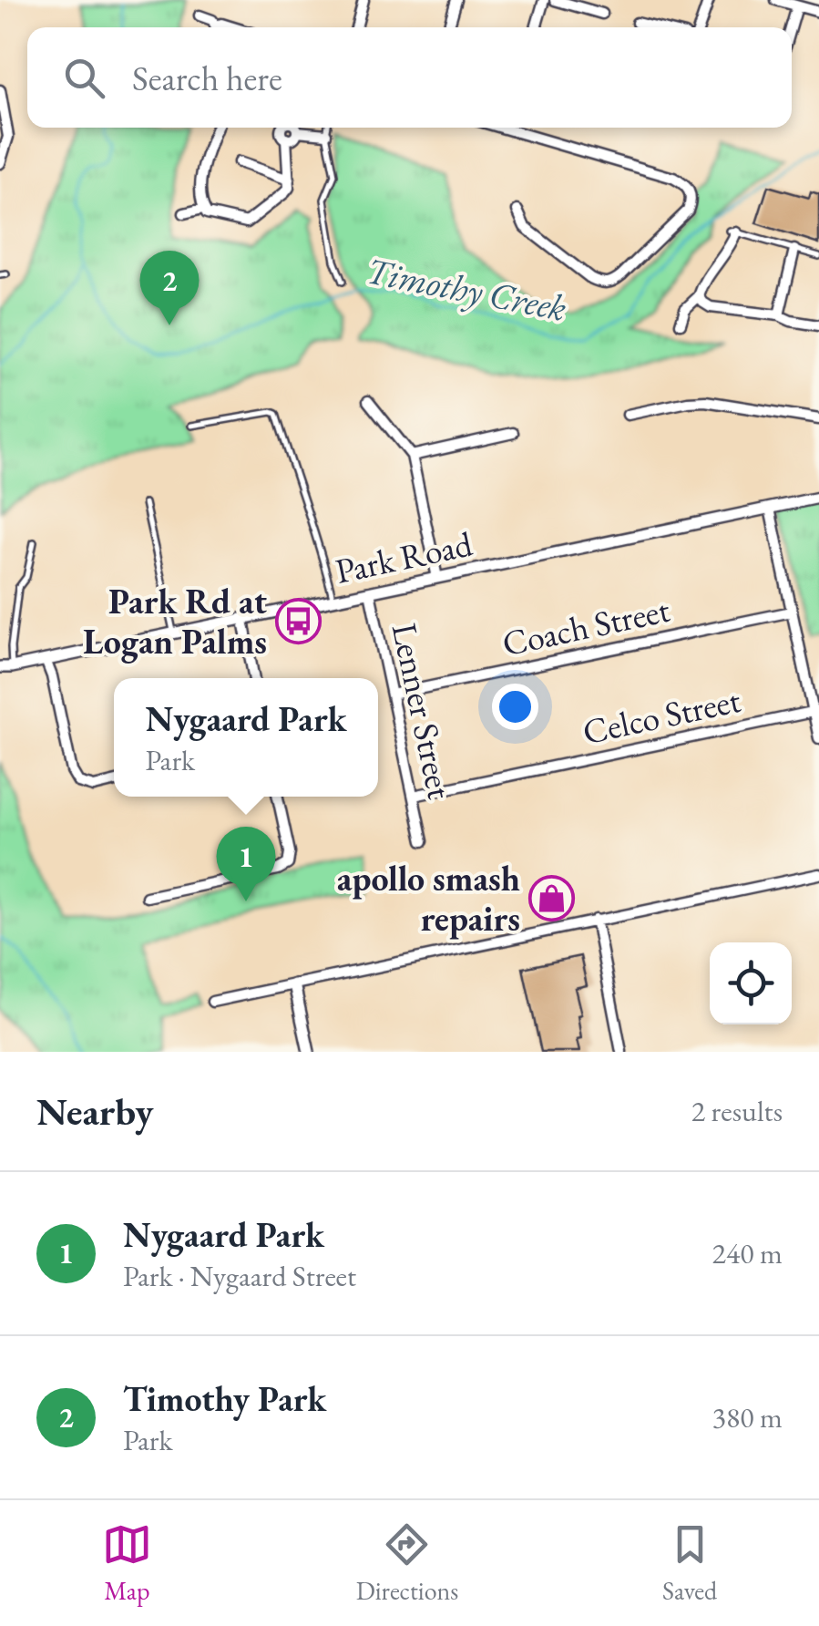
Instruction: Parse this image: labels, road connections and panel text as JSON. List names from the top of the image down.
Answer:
{
  "streets": {
    "street": [
      "Park Road",
      "Coach Street",
      "Lenner Street",
      "Celco Street"
    ]
  },
  "crossings": [
    ["Park Road", "Lenner Street"],
    ["Coach Street", "Lenner Street"],
    ["Lenner Street", "Celco Street"]
  ],
  "water": ["Timothy Creek"],
  "places": {
    "bus stop": ["Park Rd at Logan Palms"],
    "shop": ["apollo smash repairs"]
  },
  "page": {
    "search": "Search here",
    "pins": ["2", "1"],
    "popup": ["Nygaard Park", "Park"],
    "heading": ["Nearby", "2 results"],
    "list": [
      {
        "mark": "1",
        "name": "Nygaard Park",
        "note": "Park · Nygaard Street",
        "value": "240 m"
      },
      {
        "mark": "2",
        "name": "Timothy Park",
        "note": "Park",
        "value": "380 m"
      }
    ],
    "nav": ["Map", "Directions", "Saved"]
  }
}
